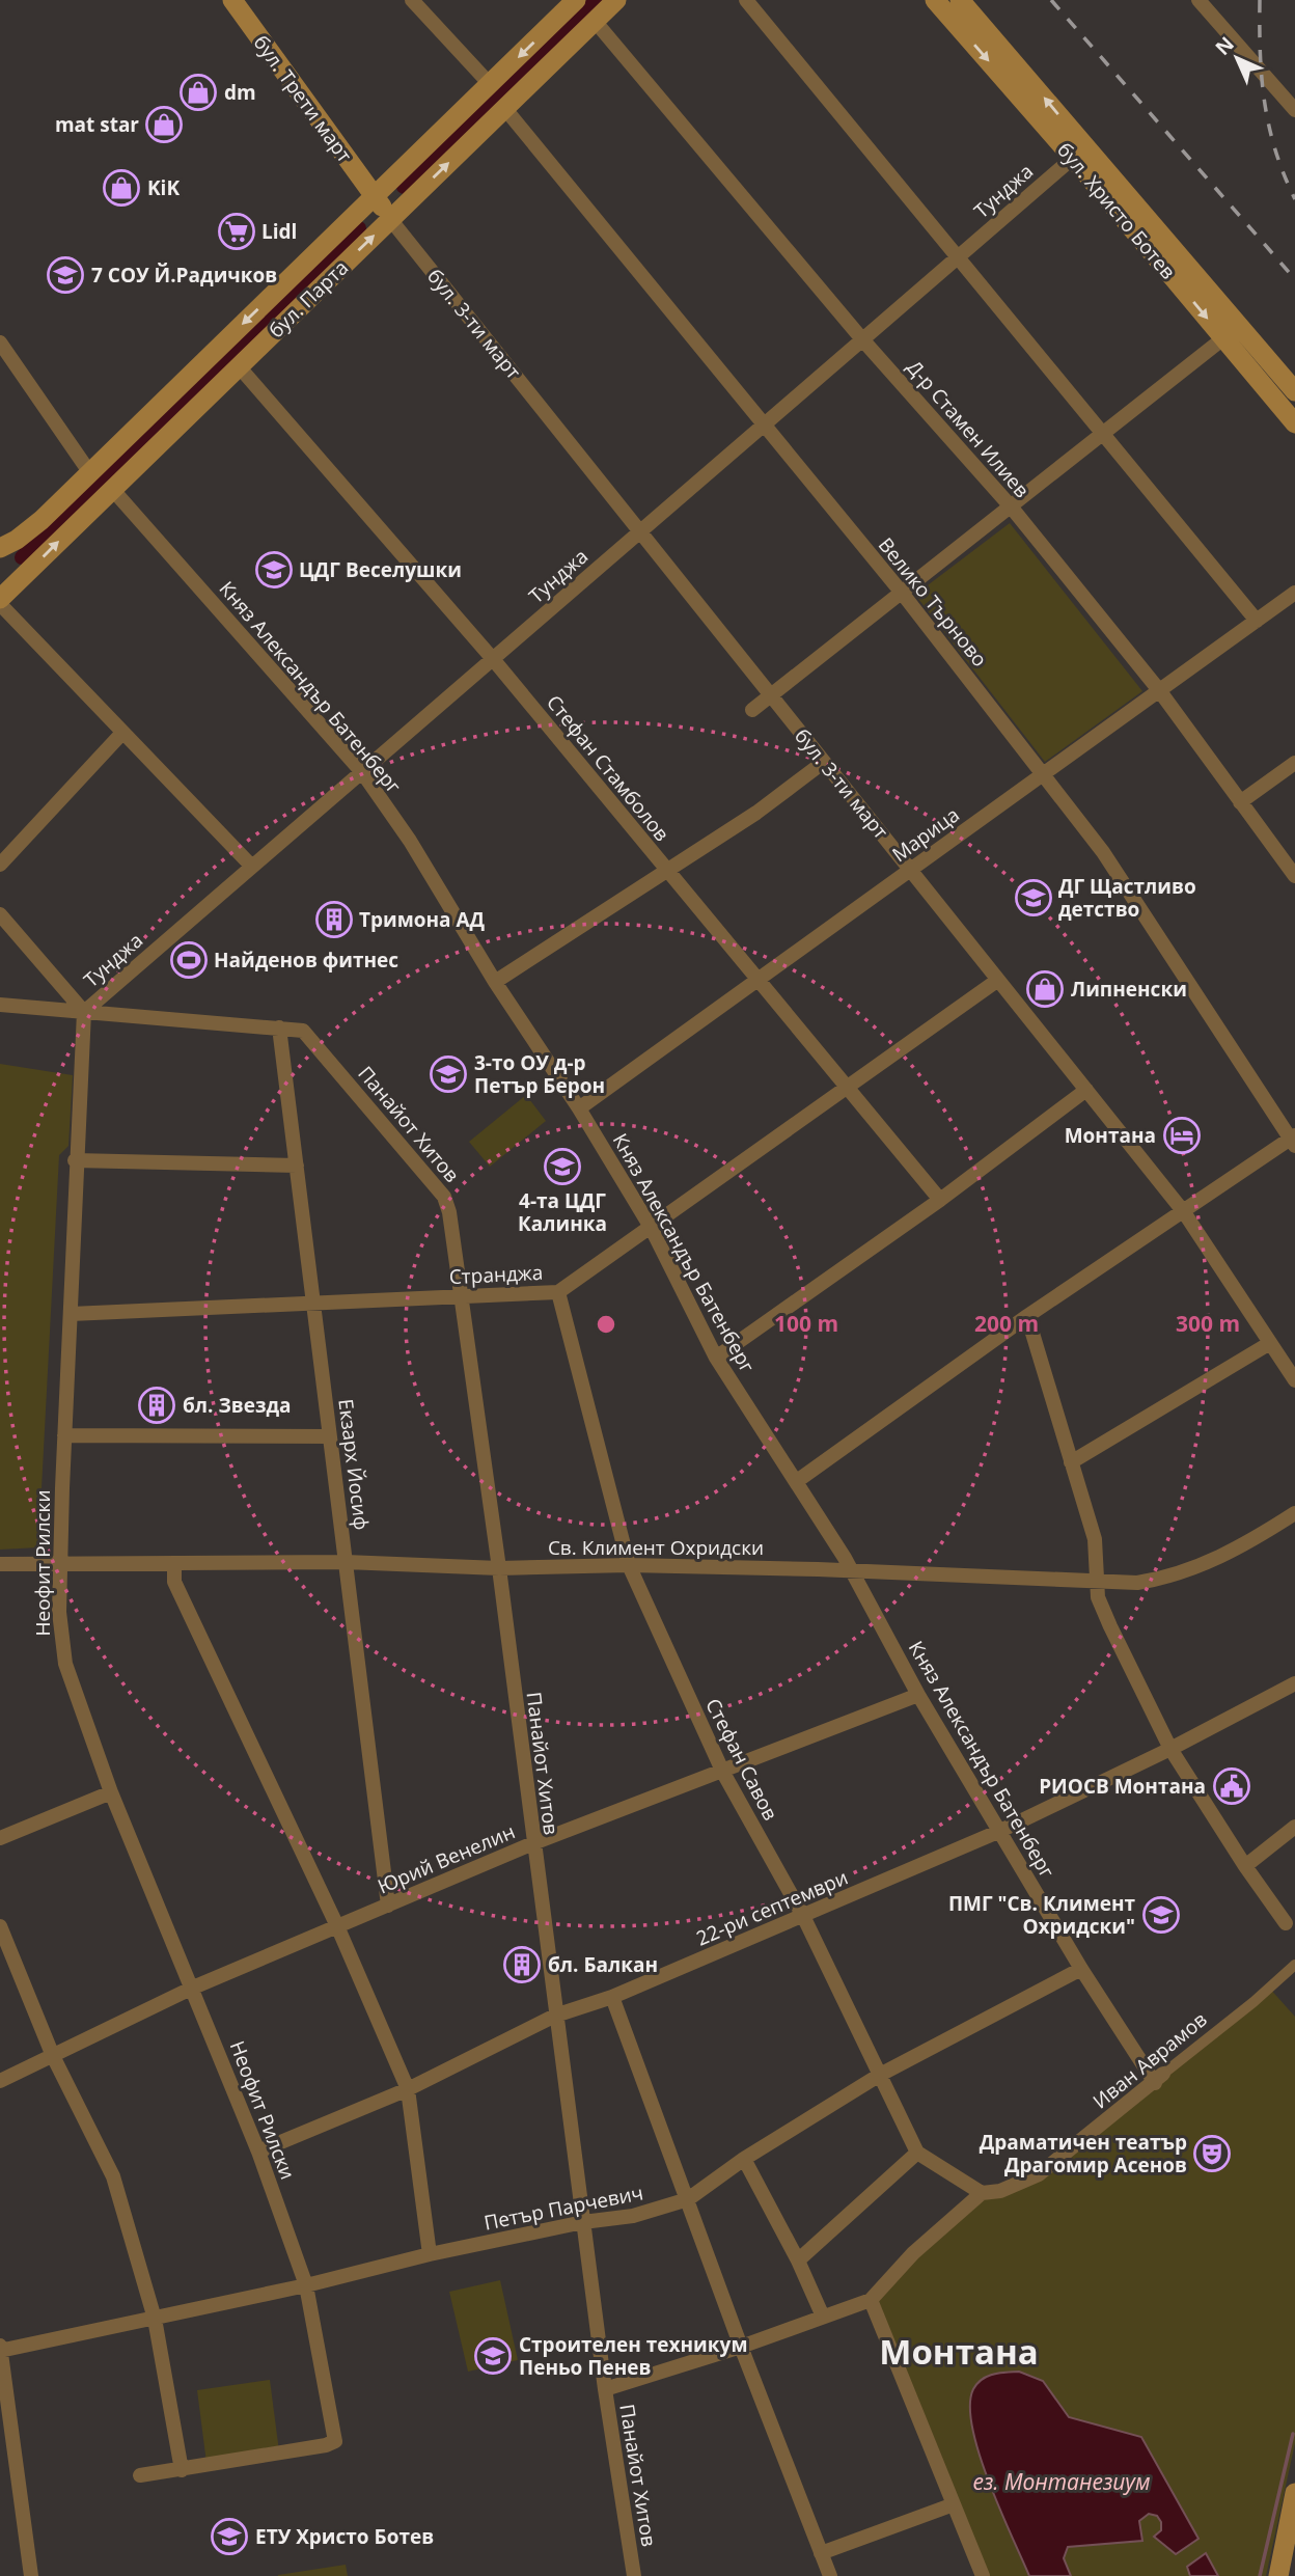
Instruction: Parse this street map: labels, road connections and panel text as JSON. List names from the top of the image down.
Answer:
{
  "streets": {
    "main road": [
      "бул. Трети март",
      "бул. Христо Ботев",
      "бул. Парта",
      "бул. 3-ти март"
    ],
    "street": [
      "Тунджа",
      "Д-р Стамен Илиев",
      "Велико Търново",
      "Княз Александър Батенберг",
      "Стефан Стамболов",
      "Марица",
      "Панайот Хитов",
      "Странджа",
      "Екзарх Йосиф",
      "Св. Климент Охридски",
      "Неофит Рилски",
      "Стефан Савов",
      "Юрий Венелин",
      "22-ри септември",
      "Иван Аврамов",
      "Петър Парчевич"
    ]
  },
  "crossings": [
    ["бул. Трети март", "бул. Парта"],
    ["бул. Трети март", "бул. 3-ти март"],
    ["Тунджа", "бул. Христо Ботев"],
    ["Тунджа", "бул. 3-ти март"],
    ["Тунджа", "Д-р Стамен Илиев"],
    ["Тунджа", "Велико Търново"],
    ["Тунджа", "Княз Александър Батенберг"],
    ["Тунджа", "Стефан Стамболов"],
    ["Тунджа", "Панайот Хитов"],
    ["Тунджа", "Неофит Рилски"],
    ["бул. Парта", "бул. 3-ти март"],
    ["бул. Парта", "Д-р Стамен Илиев"],
    ["бул. Парта", "Велико Търново"],
    ["бул. Парта", "Княз Александър Батенберг"],
    ["бул. Парта", "Стефан Стамболов"],
    ["бул. 3-ти март", "Марица"],
    ["бул. 3-ти март", "Странджа"],
    ["Д-р Стамен Илиев", "Марица"],
    ["Велико Търново", "Марица"],
    ["Княз Александър Батенберг", "Марица"],
    ["Княз Александър Батенберг", "Странджа"],
    ["Княз Александър Батенберг", "Св. Климент Охридски"],
    ["Княз Александър Батенберг", "Юрий Венелин"],
    ["Княз Александър Батенберг", "22-ри септември"],
    ["Княз Александър Батенберг", "Иван Аврамов"],
    ["Княз Александър Батенберг", "Петър Парчевич"],
    ["Стефан Стамболов", "Марица"],
    ["Стефан Стамболов", "Странджа"],
    ["Панайот Хитов", "Странджа"],
    ["Панайот Хитов", "Екзарх Йосиф"],
    ["Панайот Хитов", "Св. Климент Охридски"],
    ["Панайот Хитов", "Неофит Рилски"],
    ["Панайот Хитов", "Юрий Венелин"],
    ["Панайот Хитов", "22-ри септември"],
    ["Панайот Хитов", "Иван Аврамов"],
    ["Панайот Хитов", "Петър Парчевич"],
    ["Странджа", "Екзарх Йосиф"],
    ["Странджа", "Неофит Рилски"],
    ["Странджа", "Стефан Савов"],
    ["Екзарх Йосиф", "Св. Климент Охридски"],
    ["Екзарх Йосиф", "Юрий Венелин"],
    ["Св. Климент Охридски", "Неофит Рилски"],
    ["Св. Климент Охридски", "Стефан Савов"],
    ["Неофит Рилски", "Юрий Венелин"],
    ["Неофит Рилски", "22-ри септември"],
    ["Неофит Рилски", "Петър Парчевич"],
    ["Стефан Савов", "Юрий Венелин"],
    ["Стефан Савов", "22-ри септември"],
    ["Стефан Савов", "Петър Парчевич"]
  ],
  "districts": ["Монтана"],
  "water": ["ез. Монтанезиум"],
  "places": {
    "shop": [
      "dm",
      "mat star",
      "KiK",
      "Липненски"
    ],
    "supermarket": ["Lidl"],
    "school or university": [
      "7 СОУ Й.Радичков",
      "ЦДГ Веселушки",
      "ДГ Щастливо детство",
      "3-то ОУ д-р Петър Берон",
      "4-та ЦДГ Калинка",
      "ПМГ \"Св. Климент Охридски\"",
      "Строителен техникум Пеньо Пенев",
      "ЕТУ Христо Ботев"
    ],
    "building": ["Тримона АД", "бл. Звезда", "бл. Балкан"],
    "sports": ["Найденов фитнес"],
    "hotel": ["Монтана"],
    "public building": ["РИОСВ Монтана"],
    "theatre": ["Драматичен театър Драгомир Асенов"]
  },
  "north": "top left",
  "rings": ["100 m", "200 m", "300 m"]
}
